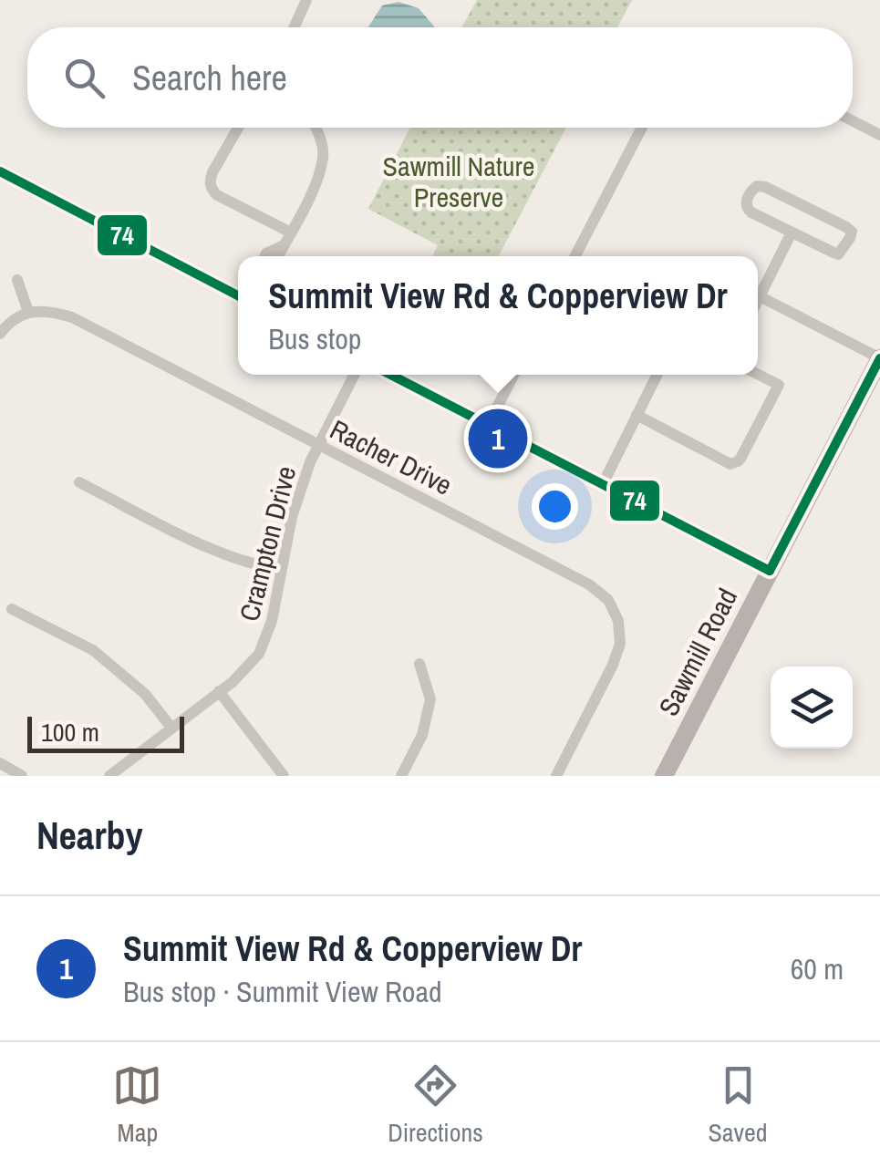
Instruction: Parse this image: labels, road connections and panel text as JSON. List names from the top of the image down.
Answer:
{
  "streets": {
    "main road": ["Sawmill Road"],
    "street": ["Racher Drive", "Crampton Drive"]
  },
  "crossings": [
    ["Racher Drive", "Crampton Drive"]
  ],
  "parks": ["Sawmill Nature Preserve"],
  "lines": ["transit line 74"],
  "scale_bar": "100 m",
  "page": {
    "search": "Search here",
    "popup": ["Summit View Rd & Copperview Dr", "Bus stop"],
    "pins": "1",
    "scale": "100 m",
    "heading": "Nearby",
    "list": [
      {
        "mark": "1",
        "name": "Summit View Rd & Copperview Dr",
        "note": "Bus stop · Summit View Road",
        "value": "60 m"
      }
    ],
    "nav": ["Map", "Directions", "Saved"]
  }
}
